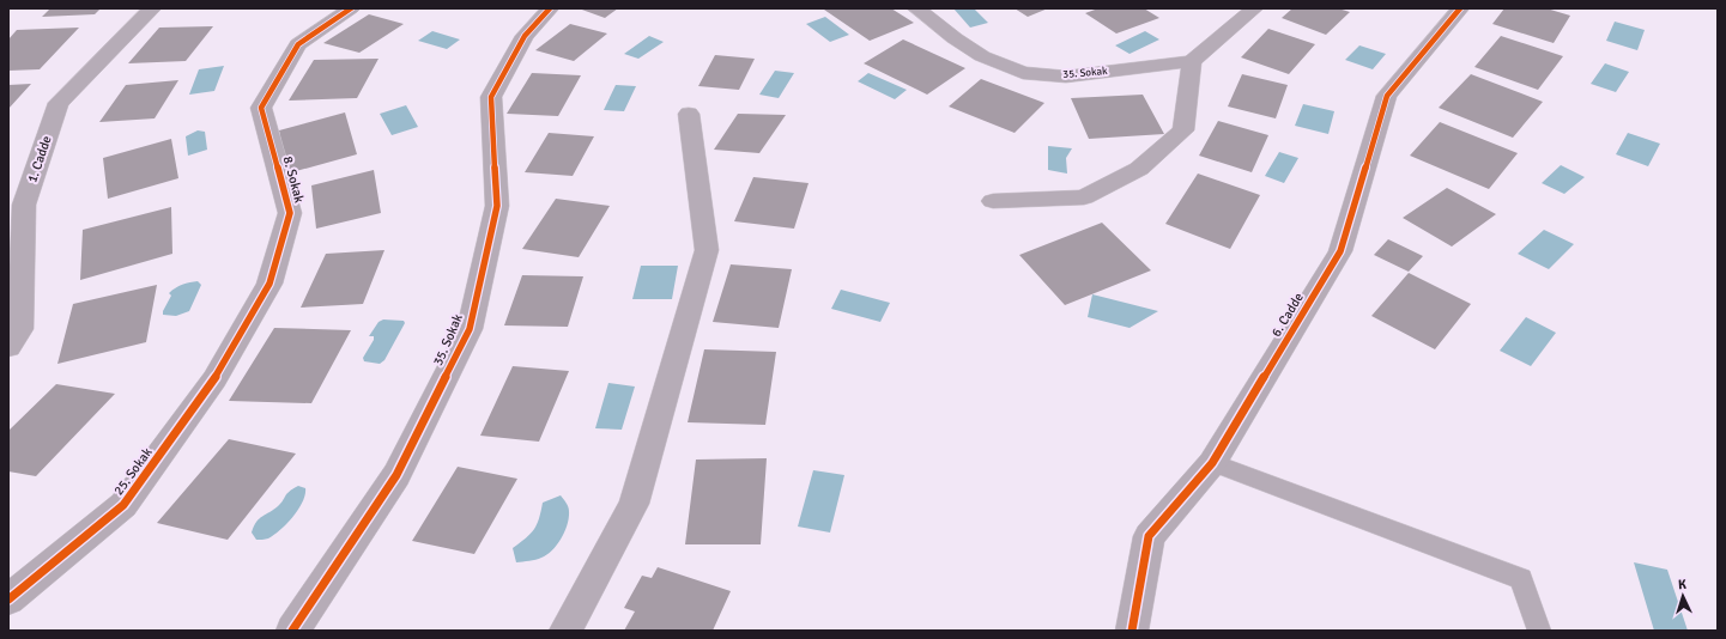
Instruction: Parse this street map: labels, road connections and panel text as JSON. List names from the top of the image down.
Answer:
{
  "streets": {
    "street": [
      "35. Sokak",
      "1. Cadde",
      "8. Sokak",
      "6. Cadde",
      "25. Sokak"
    ]
  },
  "crossings": [
    ["8. Sokak", "25. Sokak"]
  ],
  "north": "top"
}
